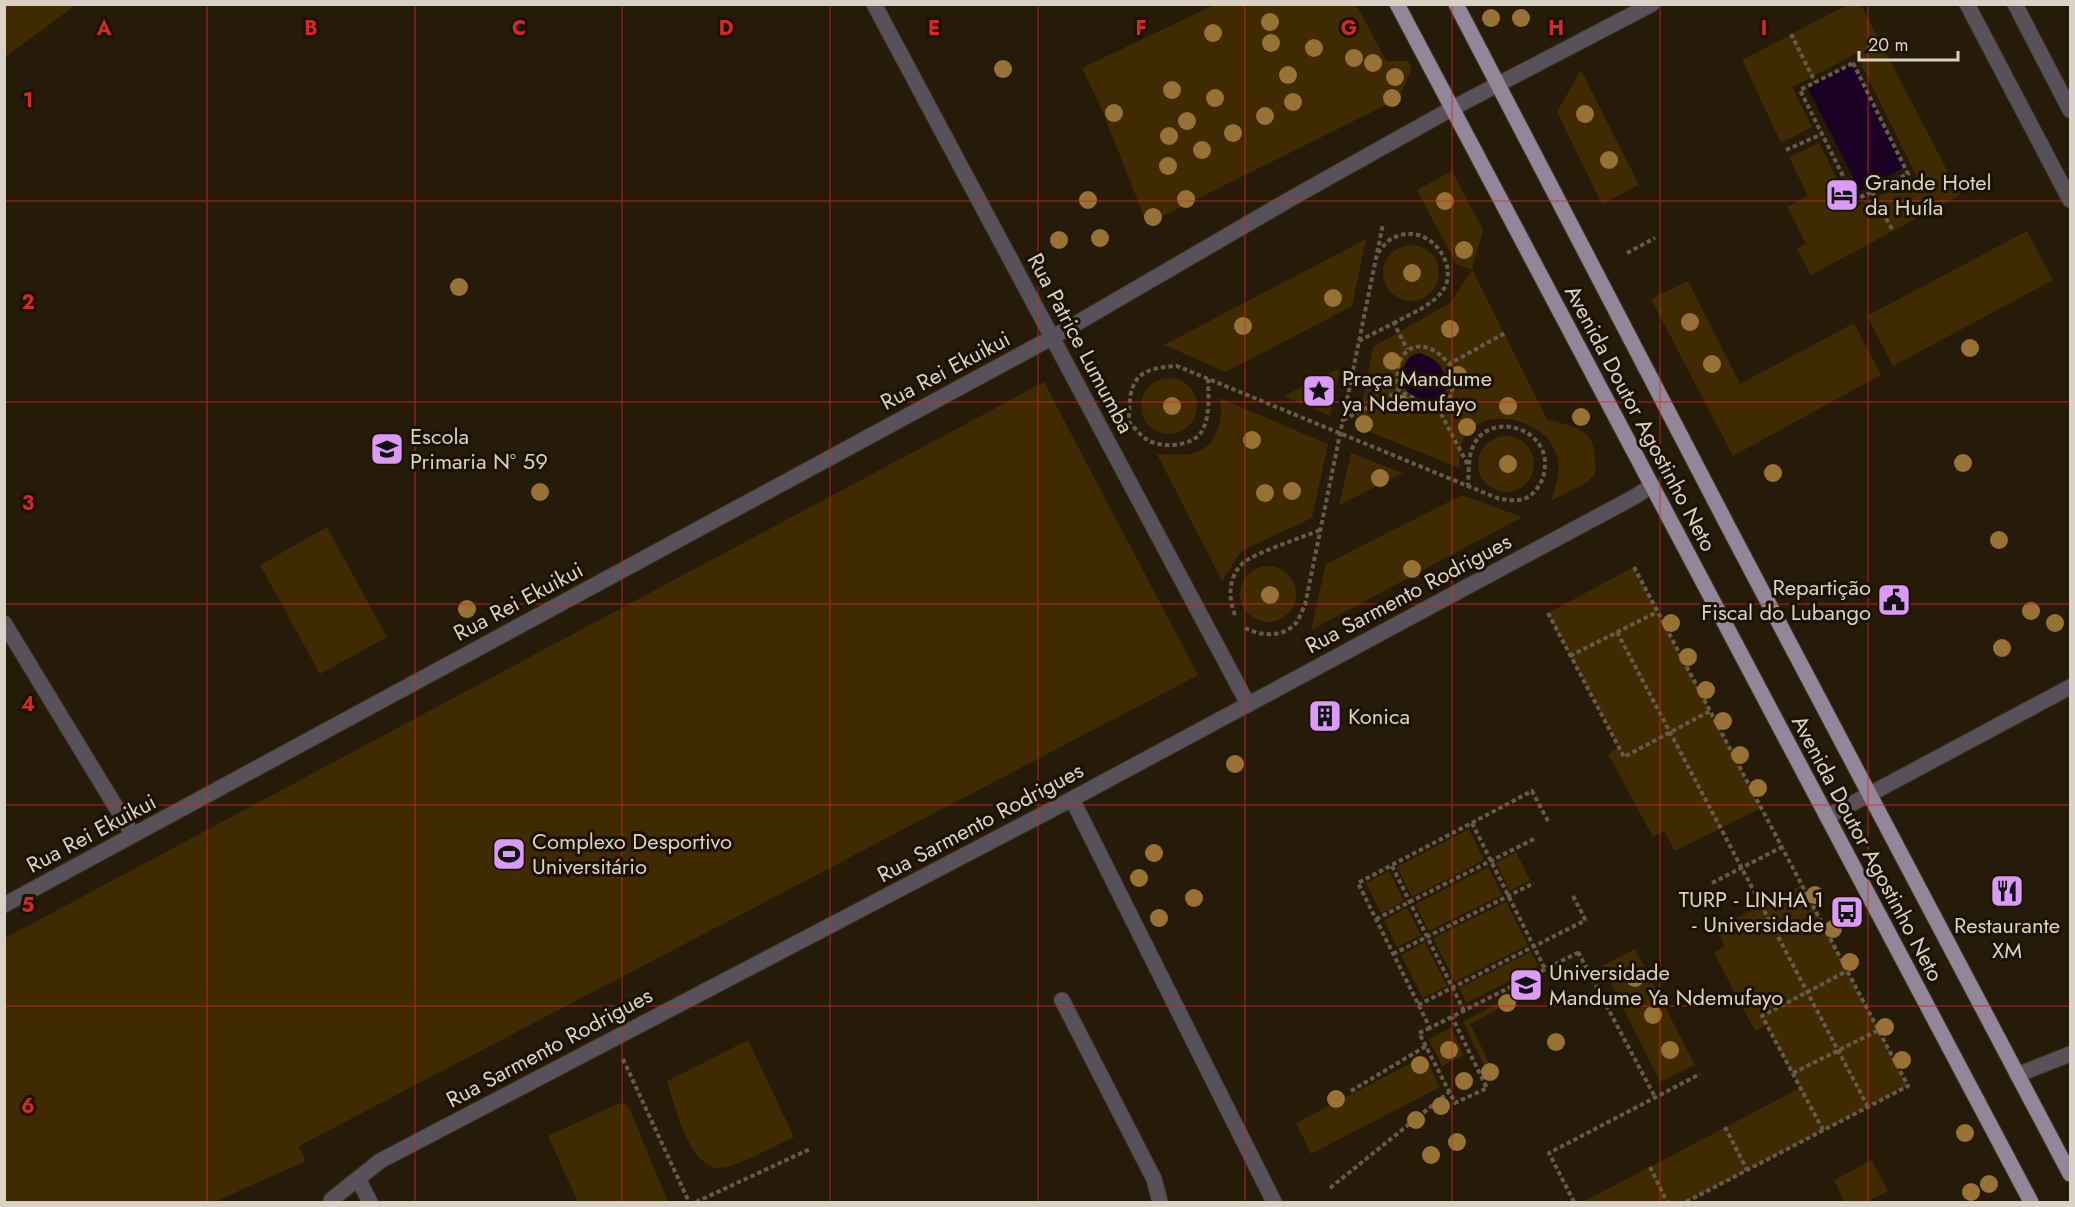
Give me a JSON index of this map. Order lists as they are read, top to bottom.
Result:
{
  "streets": {
    "main road": ["Avenida Doutor Agostinho Neto"],
    "street": ["Rua Patrice Lumumba", "Rua Rei Ekuikui", "Rua Sarmento Rodrigues"]
  },
  "crossings": [
    ["Rua Patrice Lumumba", "Rua Rei Ekuikui"],
    ["Rua Patrice Lumumba", "Rua Sarmento Rodrigues"],
    ["Rua Rei Ekuikui", "Avenida Doutor Agostinho Neto"],
    ["Avenida Doutor Agostinho Neto", "Rua Sarmento Rodrigues"]
  ],
  "places": {
    "hotel": ["Grande Hotel da Huíla"],
    "place": ["Praça Mandume ya Ndemufayo"],
    "school or university": ["Escola Primaria Nº 59", "Universidade Mandume Ya Ndemufayo"],
    "public building": ["Repartição Fiscal do Lubango"],
    "building": ["Konica"],
    "sports": ["Complexo Desportivo Universitário"],
    "restaurant": ["Restaurante XM"],
    "bus stop": ["TURP - LINHA 1 - Universidade"]
  },
  "scale_bar": "20 m",
  "grid": {
    "columns": [
      "A",
      "B",
      "C",
      "D",
      "E",
      "F",
      "G",
      "H",
      "I"
    ],
    "rows": [
      "1",
      "2",
      "3",
      "4",
      "5",
      "6"
    ]
  }
}
